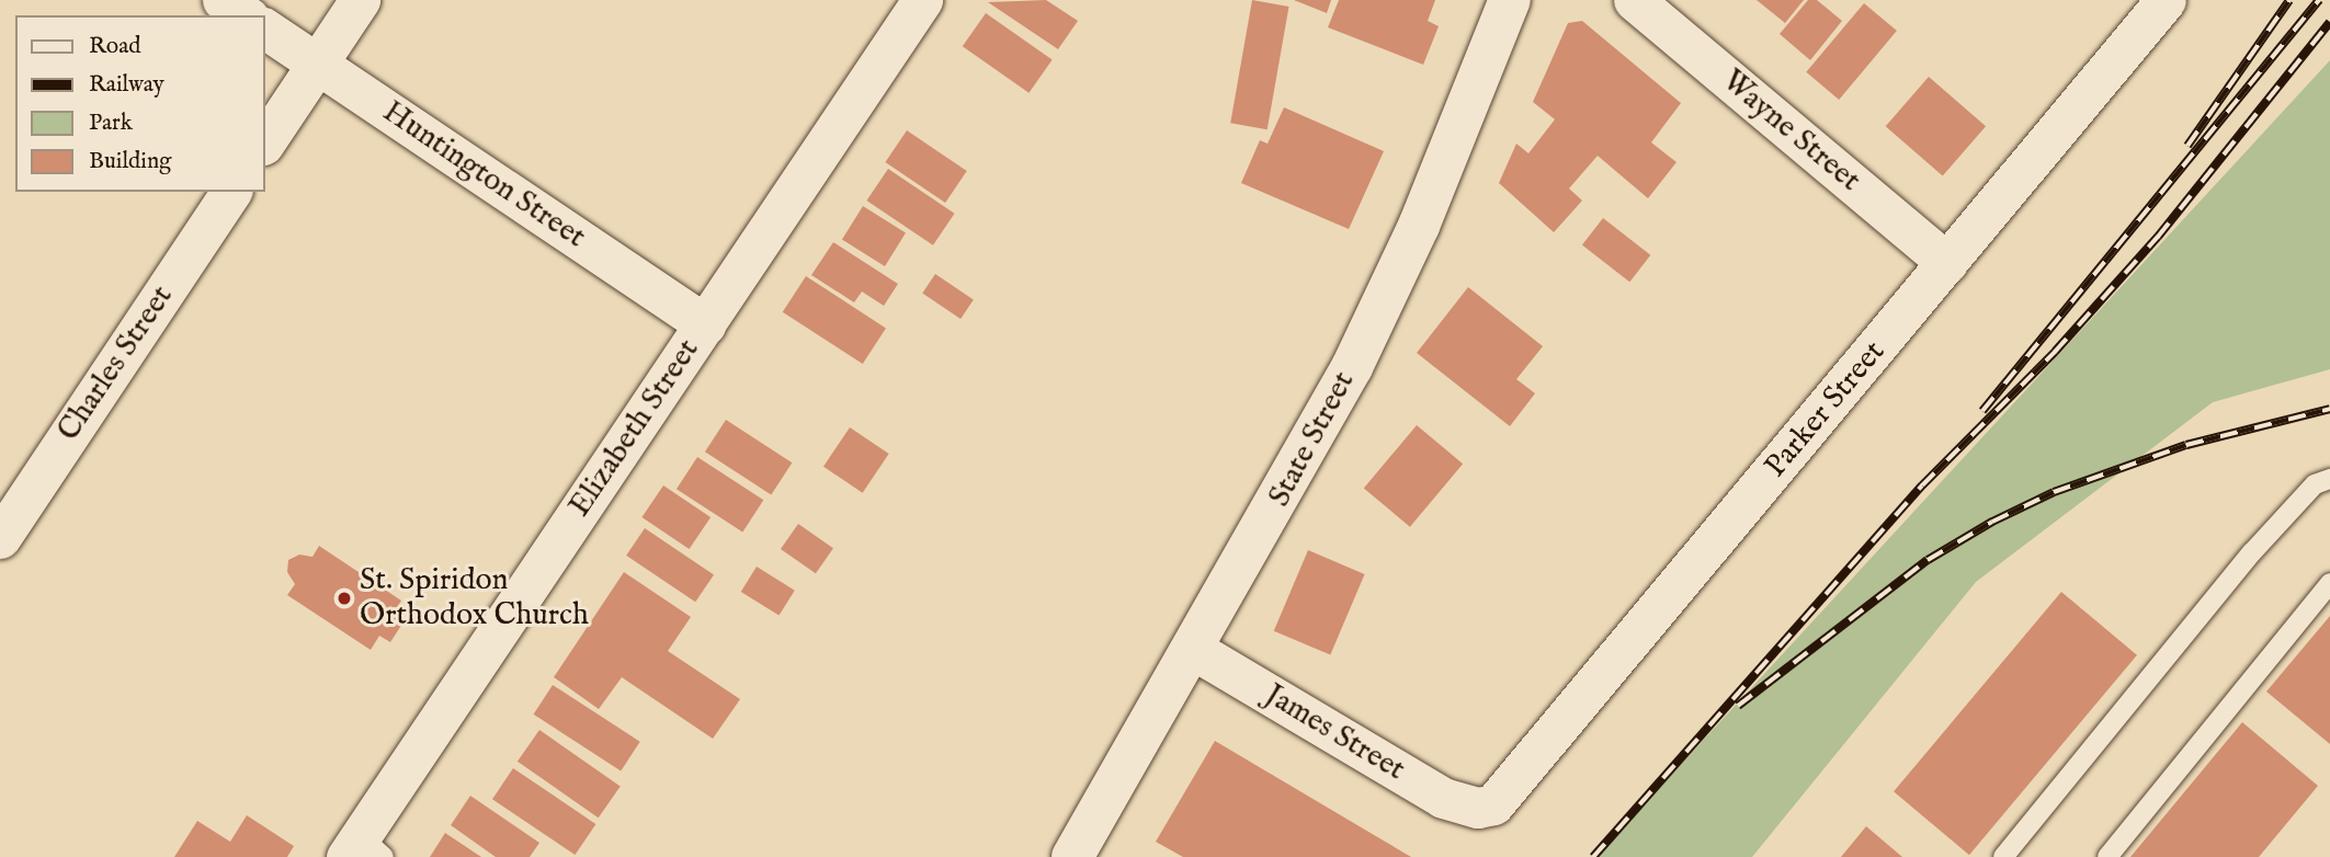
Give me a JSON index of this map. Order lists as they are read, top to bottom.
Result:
{
  "streets": {
    "street": [
      "Wayne Street",
      "Huntington Street",
      "Charles Street",
      "Parker Street",
      "Elizabeth Street",
      "State Street",
      "James Street"
    ]
  },
  "crossings": [
    ["Wayne Street", "Parker Street"],
    ["Huntington Street", "Elizabeth Street"],
    ["Parker Street", "James Street"],
    ["State Street", "James Street"]
  ],
  "places": ["St. Spiridon Orthodox Church"],
  "legend": [
    "Road",
    "Railway",
    "Park",
    "Building"
  ]
}
